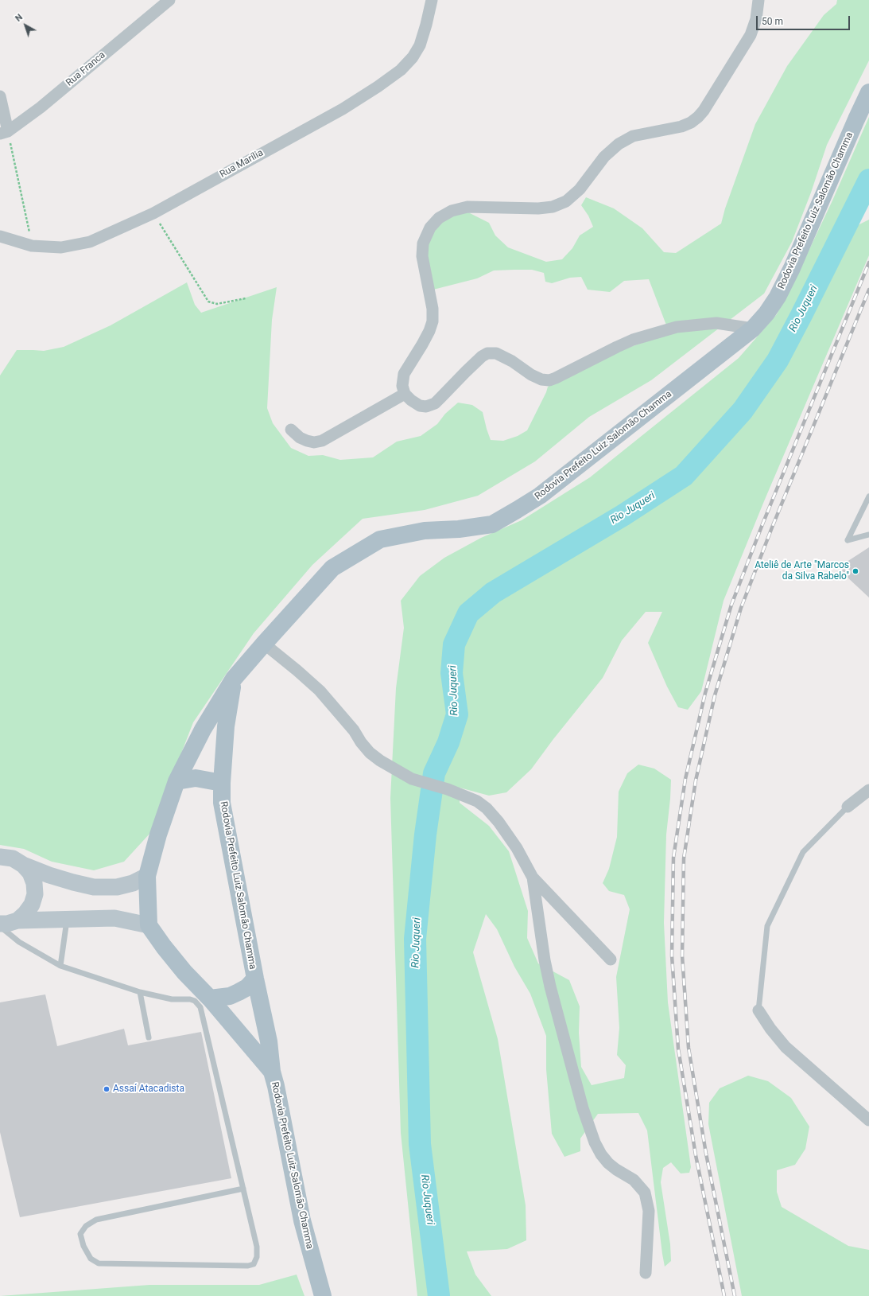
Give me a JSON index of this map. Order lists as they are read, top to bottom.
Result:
{
  "streets": {
    "main road": ["Rodovia Prefeito Luiz Salomão Chamma"],
    "street": ["Rua Franca", "Rua Marília"]
  },
  "water": ["Rio Juqueri"],
  "places": ["Ateliê de Arte \"Marcos da Silva Rabelo\"", "Assaí Atacadista"],
  "scale_bar": "50 m",
  "north": "top left"
}
